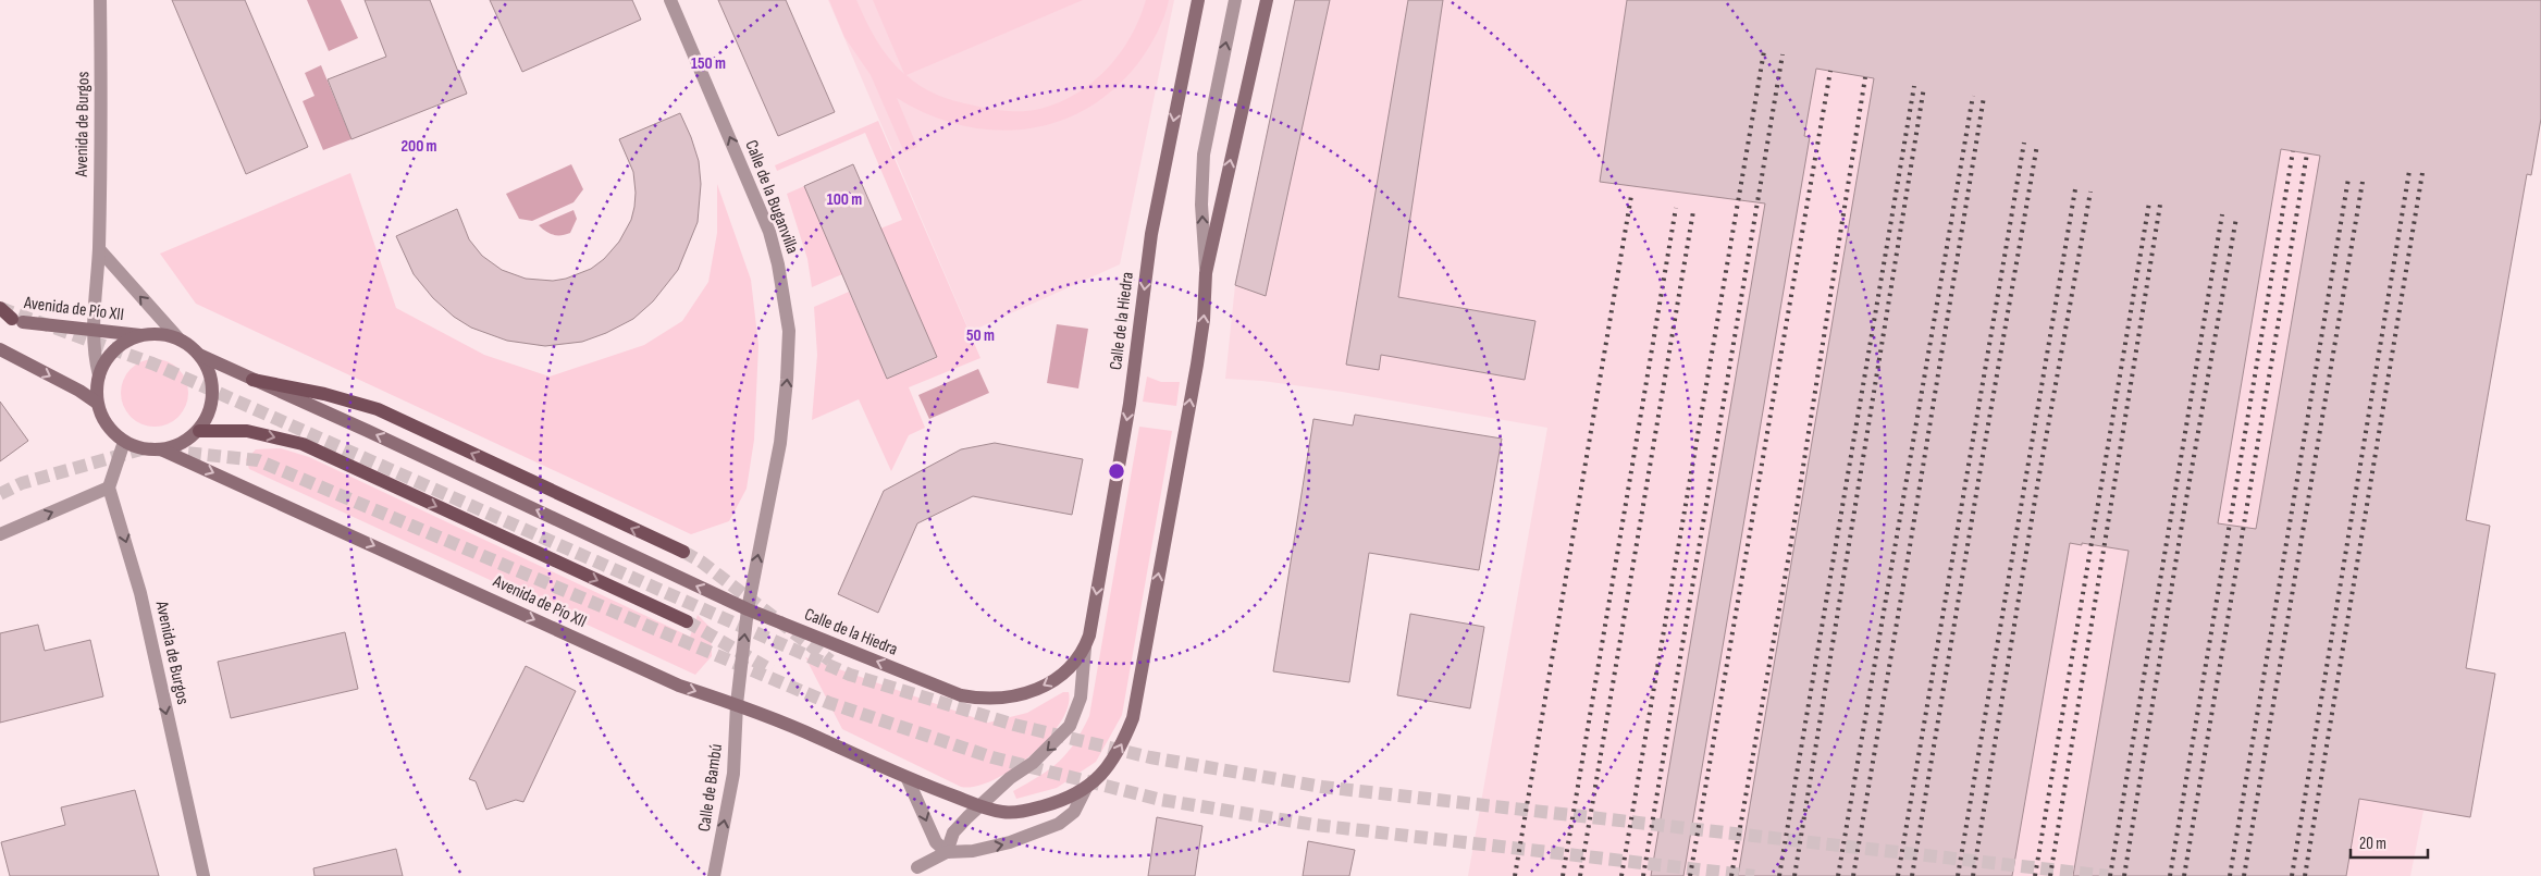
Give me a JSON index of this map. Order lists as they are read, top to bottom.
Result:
{
  "streets": {
    "main road": ["Avenida de Burgos", "Avenida de Pío XII", "Calle de la Hiedra"],
    "street": ["Calle de la Buganvilla", "Calle de Bambú"]
  },
  "crossings": [
    ["Avenida de Burgos", "Avenida de Pío XII"],
    ["Calle de la Buganvilla", "Avenida de Pío XII"],
    ["Calle de la Buganvilla", "Calle de la Hiedra"],
    ["Calle de la Buganvilla", "Calle de Bambú"],
    ["Avenida de Pío XII", "Calle de Bambú"]
  ],
  "one_way": ["Calle de la Buganvilla", "Calle de Bambú"],
  "scale_bar": "20 m",
  "rings": [
    "150 m",
    "200 m",
    "100 m",
    "50 m"
  ]
}
